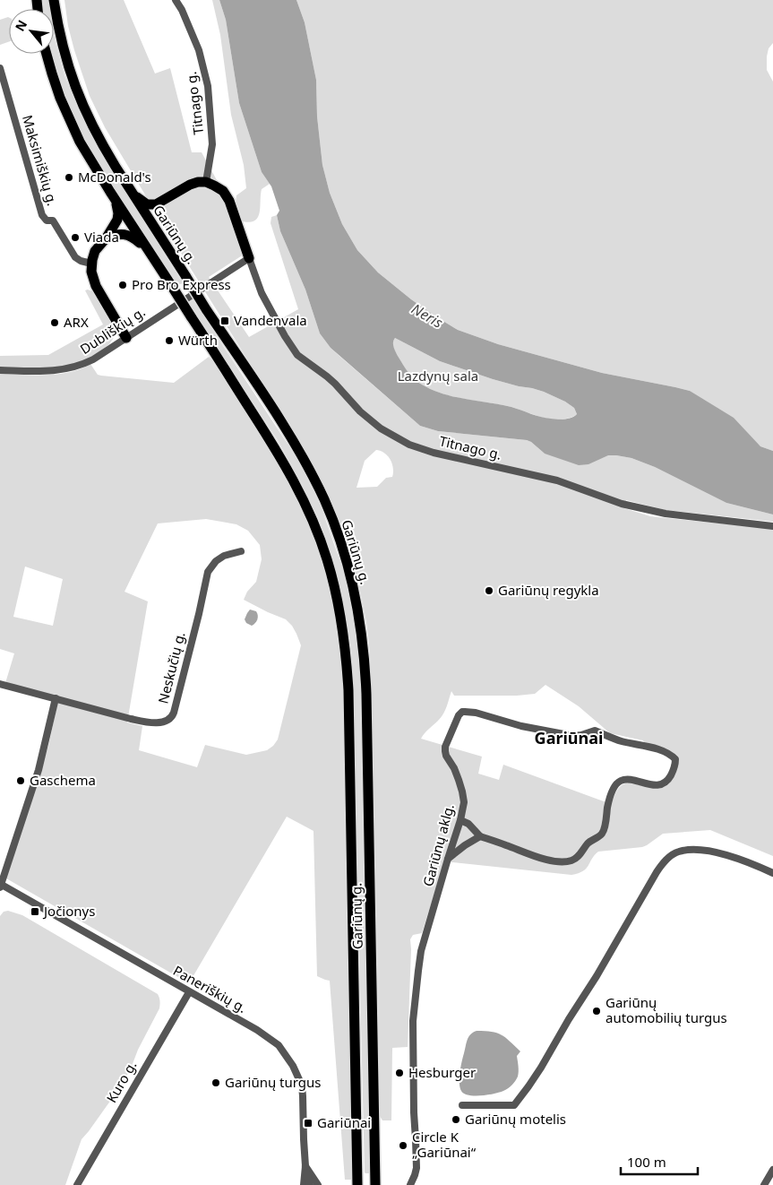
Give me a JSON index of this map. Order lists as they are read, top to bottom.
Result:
{
  "streets": {
    "highway": ["Gariūnų g."],
    "street": [
      "Titnago g.",
      "Maksimiškių g.",
      "Dubliškių g.",
      "Neskučių g.",
      "Gariūnų aklg.",
      "Paneriškių g.",
      "Kuro g."
    ]
  },
  "crossings": [
    ["Titnago g.", "Dubliškių g."],
    ["Paneriškių g.", "Kuro g."]
  ],
  "districts": ["Gariūnai"],
  "water": ["Neris"],
  "parks": ["Lazdynų sala"],
  "places": {
    "other": [
      "McDonald's",
      "Viada",
      "Pro Bro Express",
      "ARX",
      "Würth",
      "Gariūnų regykla",
      "Gaschema",
      "Gariūnų automobilių turgus",
      "Hesburger",
      "Gariūnų turgus",
      "Gariūnų motelis",
      "Circle K „Gariūnai“"
    ],
    "transit": ["Vandenvala", "Jočionys", "Gariūnai"]
  },
  "scale_bar": "100 m",
  "north": "top left"
}
